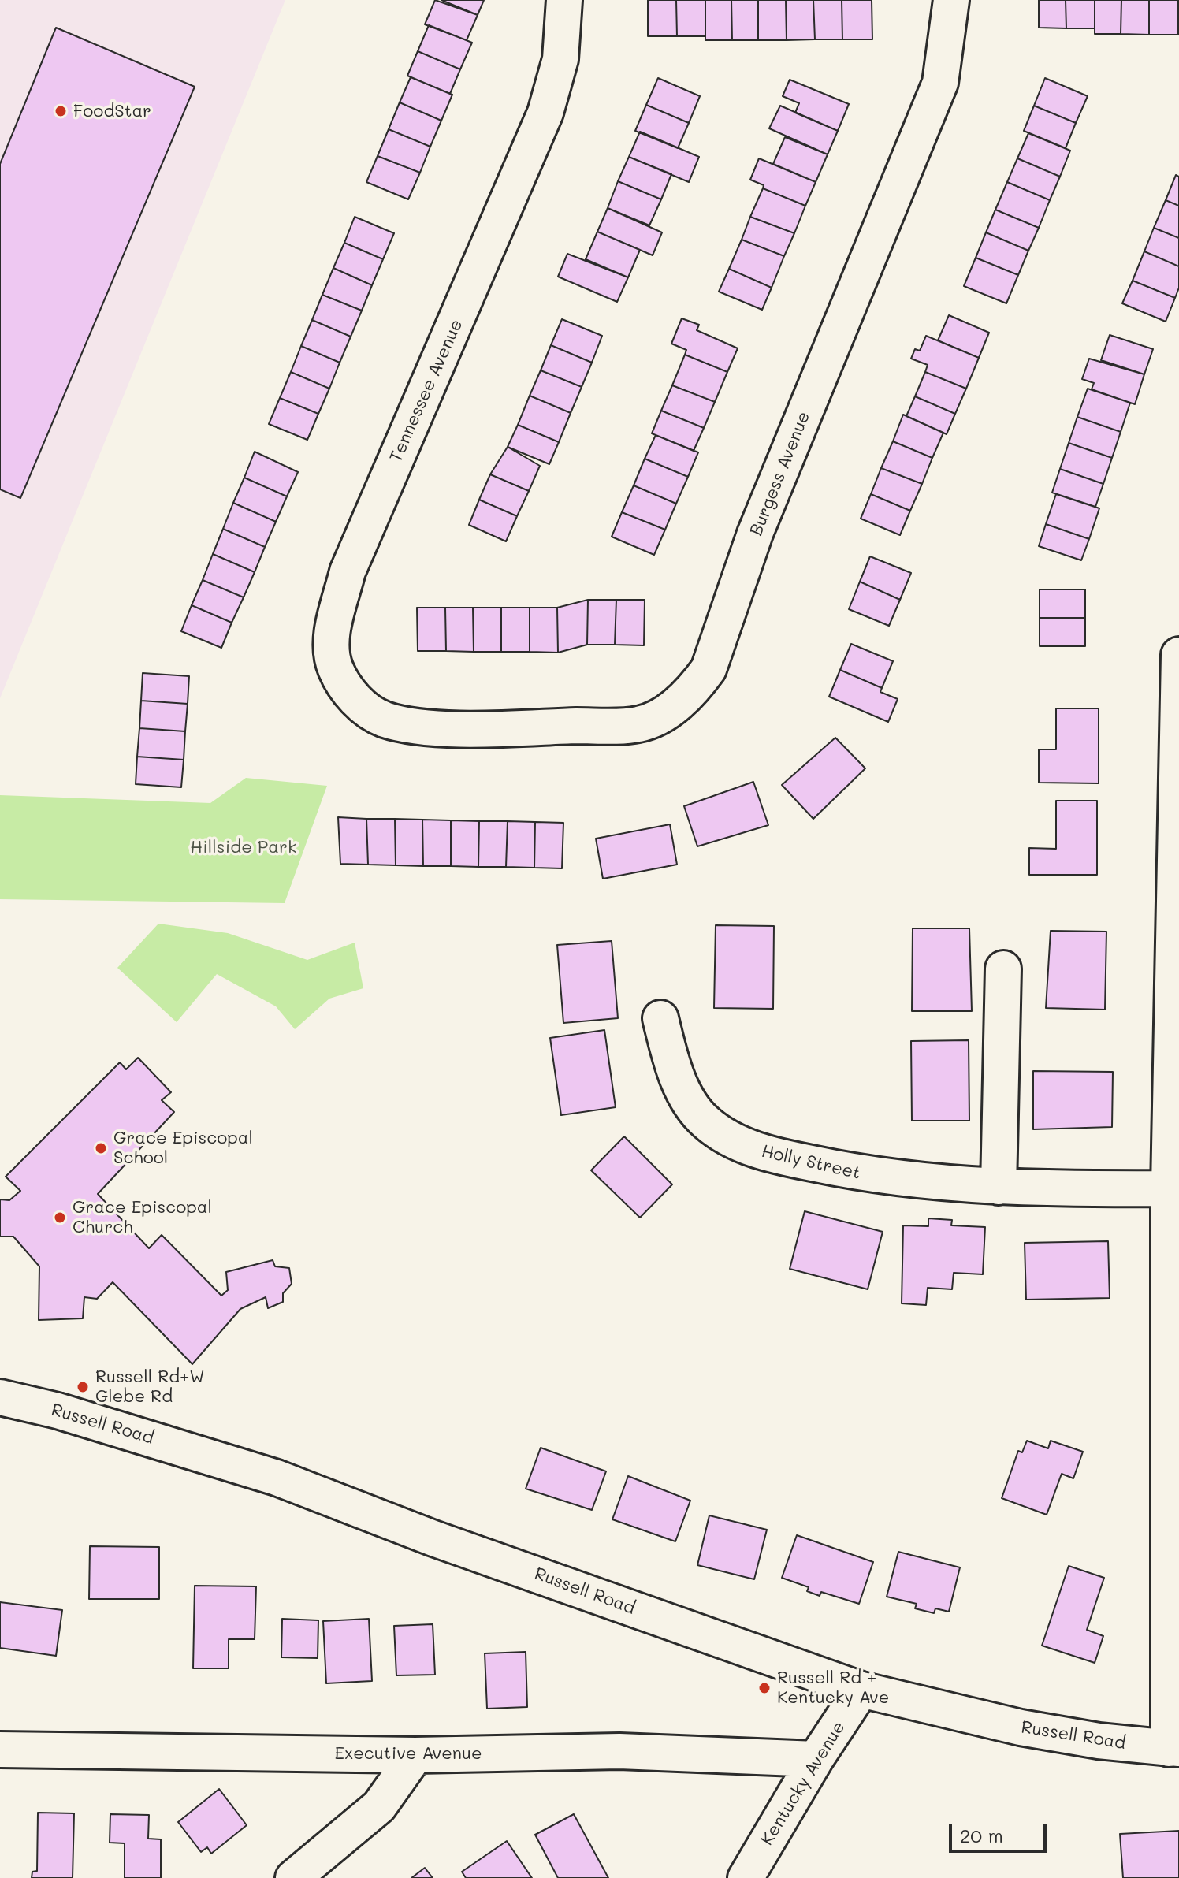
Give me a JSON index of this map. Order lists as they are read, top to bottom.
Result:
{
  "streets": {
    "street": [
      "Tennessee Avenue",
      "Burgess Avenue",
      "Holly Street",
      "Russell Road",
      "Executive Avenue",
      "Kentucky Avenue"
    ]
  },
  "crossings": [
    ["Tennessee Avenue", "Burgess Avenue"],
    ["Russell Road", "Kentucky Avenue"],
    ["Executive Avenue", "Kentucky Avenue"]
  ],
  "parks": ["Hillside Park"],
  "places": [
    "FoodStar",
    "Grace Episcopal School",
    "Grace Episcopal Church",
    "Russell Rd+W Glebe Rd",
    "Russell Rd + Kentucky Ave"
  ],
  "scale_bar": "20 m"
}
